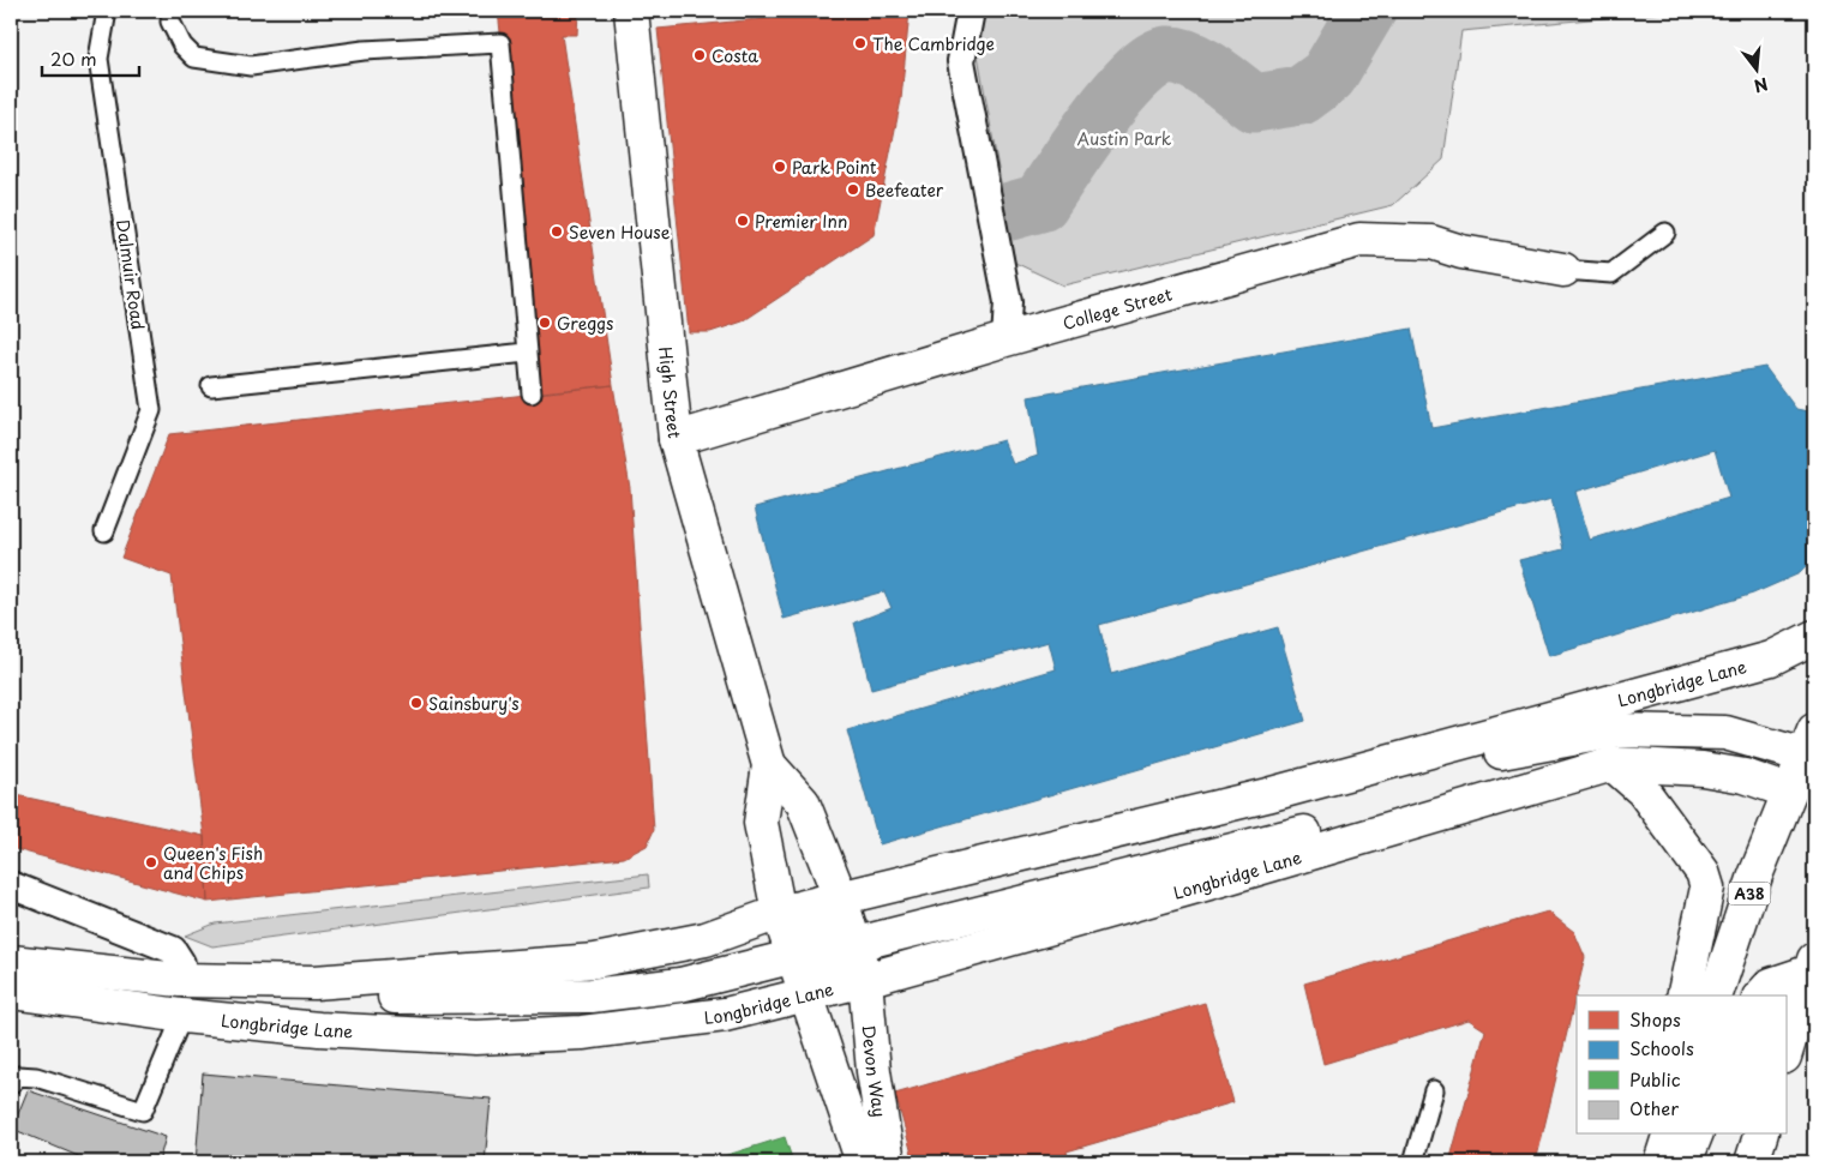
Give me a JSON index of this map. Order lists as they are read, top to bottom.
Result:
{
  "streets": {
    "main road": [
      "College Street",
      "High Street",
      "Longbridge Lane",
      "A38",
      "Devon Way"
    ],
    "lane": ["Dalmuir Road"]
  },
  "crossings": [
    ["College Street", "High Street"],
    ["High Street", "Longbridge Lane"],
    ["High Street", "Devon Way"],
    ["Longbridge Lane", "A38"],
    ["Longbridge Lane", "Devon Way"]
  ],
  "parks": ["Austin Park"],
  "places": [
    "The Cambridge",
    "Costa",
    "Park Point",
    "Beefeater",
    "Premier Inn",
    "Seven House",
    "Greggs",
    "Sainsbury's",
    "Queen's Fish and Chips"
  ],
  "legend": [
    "Shops",
    "Schools",
    "Public",
    "Other"
  ],
  "scale_bar": "20 m",
  "north": "bottom"
}
